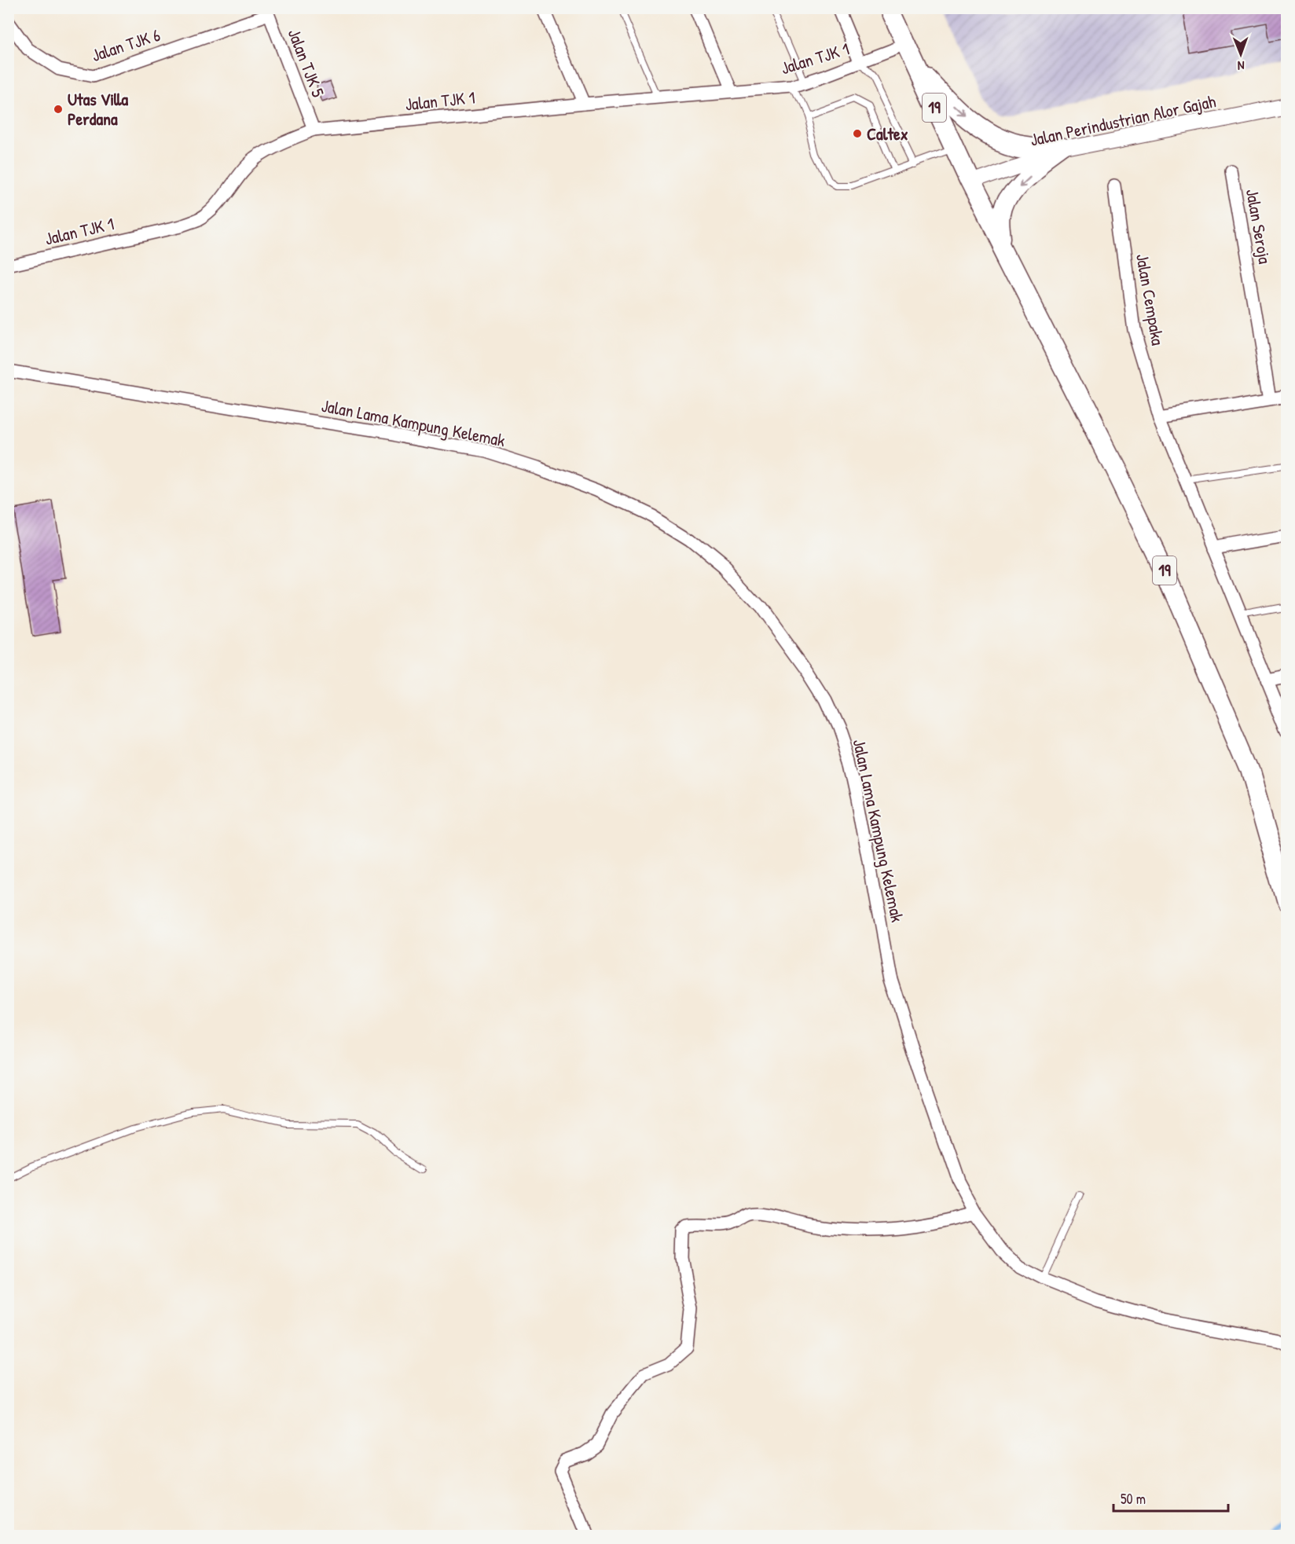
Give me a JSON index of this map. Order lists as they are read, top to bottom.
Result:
{
  "streets": {
    "main road": ["19"],
    "street": [
      "Jalan TJK 6",
      "Jalan TJK 1",
      "Jalan TJK 5",
      "Jalan Perindustrian Alor Gajah",
      "Jalan Seroja",
      "Jalan Cempaka",
      "Jalan Lama Kampung Kelemak"
    ]
  },
  "crossings": [
    ["Jalan TJK 6", "Jalan TJK 5"],
    ["Jalan TJK 1", "Jalan TJK 5"],
    ["Jalan TJK 1", "19"],
    ["19", "Jalan Perindustrian Alor Gajah"]
  ],
  "places": ["Utas Villa Perdana", "Caltex"],
  "scale_bar": "50 m",
  "north": "bottom"
}
